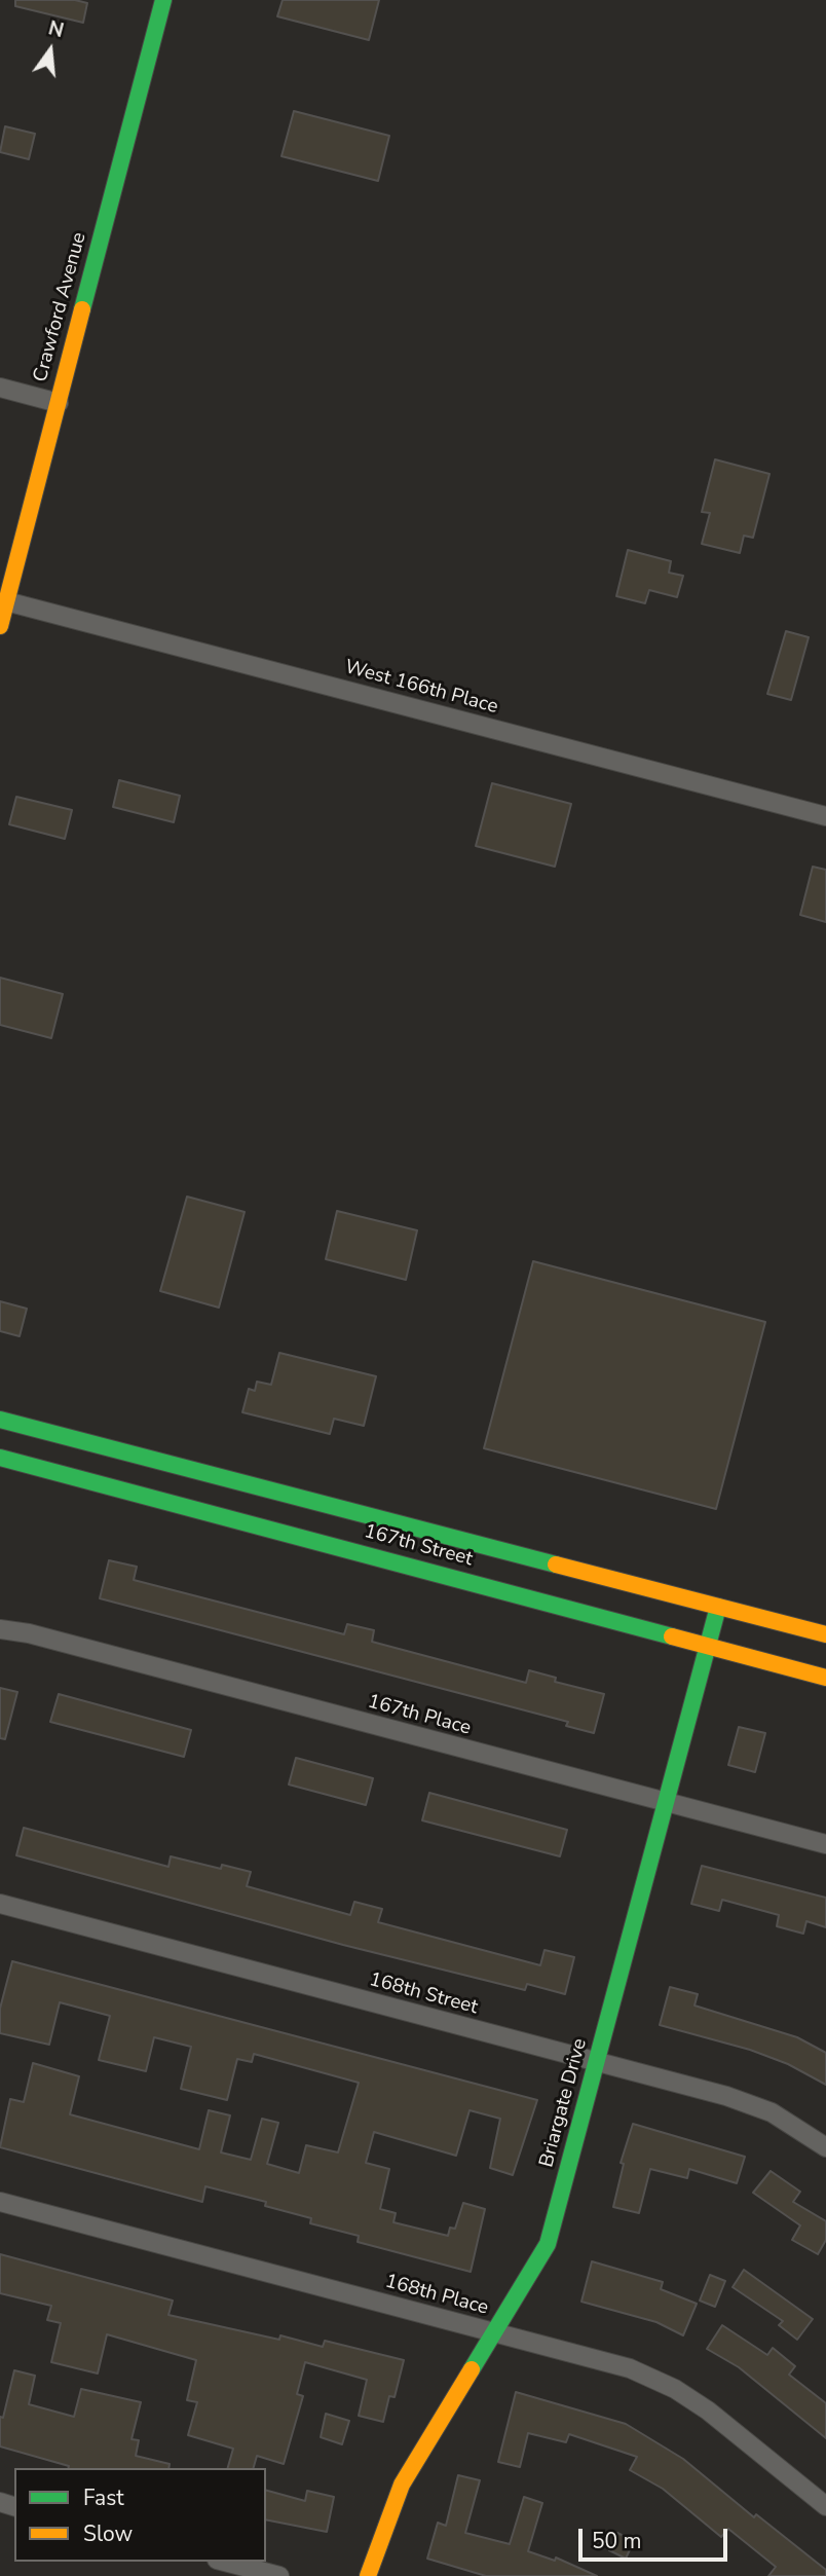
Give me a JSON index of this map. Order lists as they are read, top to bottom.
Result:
{
  "streets": {
    "main road": ["Crawford Avenue", "167th Street", "Briargate Drive"],
    "street": [
      "West 166th Place",
      "167th Place",
      "168th Street",
      "168th Place"
    ]
  },
  "crossings": [
    ["Crawford Avenue", "West 166th Place"],
    ["167th Street", "Briargate Drive"],
    ["167th Place", "Briargate Drive"],
    ["168th Street", "Briargate Drive"],
    ["Briargate Drive", "168th Place"]
  ],
  "legend": ["Fast", "Slow"],
  "scale_bar": "50 m",
  "north": "top"
}
